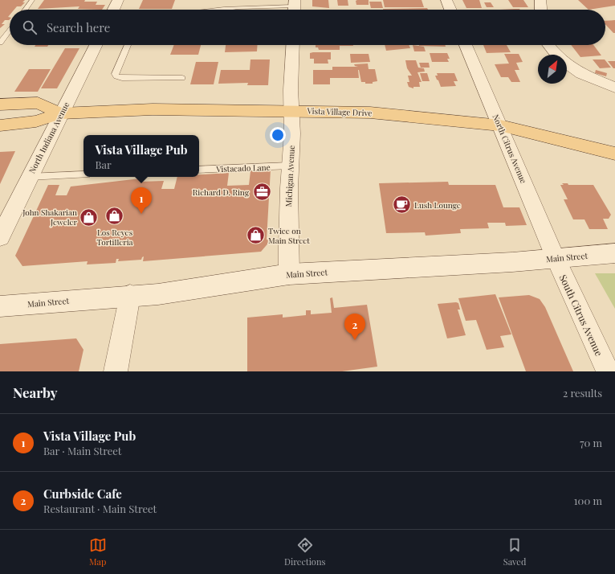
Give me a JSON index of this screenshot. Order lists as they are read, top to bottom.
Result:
{
  "streets": {
    "main road": ["Vista Village Drive"],
    "street": [
      "North Indiana Avenue",
      "North Citrus Avenue",
      "Michigan Avenue",
      "Main Street",
      "South Citrus Avenue"
    ],
    "lane": ["Vistacado Lane"]
  },
  "crossings": [
    ["Vista Village Drive", "North Indiana Avenue"],
    ["Vista Village Drive", "North Citrus Avenue"],
    ["Vista Village Drive", "Michigan Avenue"],
    ["North Citrus Avenue", "Main Street"],
    ["North Citrus Avenue", "South Citrus Avenue"],
    ["Vistacado Lane", "Michigan Avenue"],
    ["Michigan Avenue", "Main Street"],
    ["Main Street", "South Citrus Avenue"]
  ],
  "places": {
    "office": ["Richard D. Ring"],
    "cafe": ["Lush Lounge"],
    "shop": ["Los Reyes Tortilleria", "John Shakarian Jeweler", "Twice on Main Street"]
  },
  "north": "top right",
  "page": {
    "search": "Search here",
    "popup": ["Vista Village Pub", "Bar"],
    "pins": ["1", "2"],
    "heading": ["Nearby", "2 results"],
    "list": [
      {
        "mark": "1",
        "name": "Vista Village Pub",
        "note": "Bar · Main Street",
        "value": "70 m"
      },
      {
        "mark": "2",
        "name": "Curbside Cafe",
        "note": "Restaurant · Main Street",
        "value": "100 m"
      }
    ],
    "nav": ["Map", "Directions", "Saved"]
  }
}
